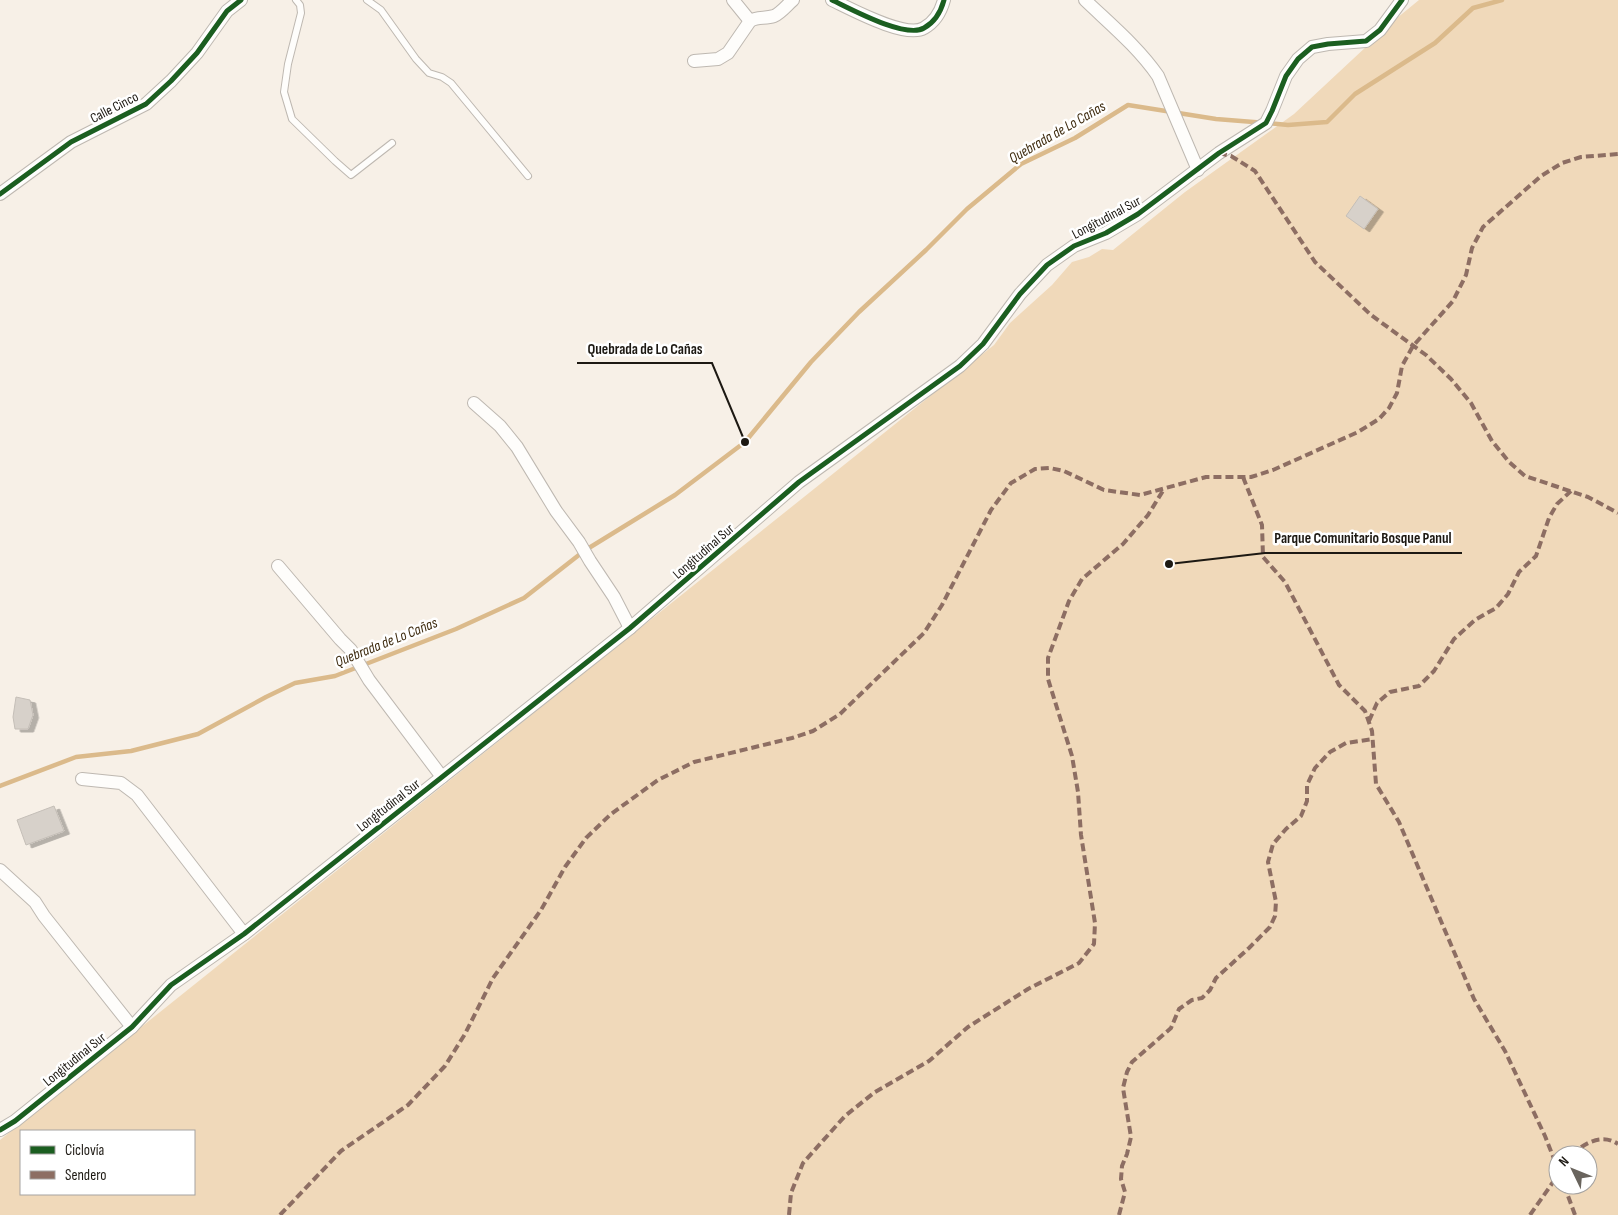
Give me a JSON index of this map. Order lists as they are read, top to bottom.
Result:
{
  "streets": {
    "street": ["Calle Cinco", "Longitudinal Sur"]
  },
  "water": ["Quebrada de Lo Cañas"],
  "places": ["Quebrada de Lo Cañas", "Parque Comunitario Bosque Panul"],
  "legend": ["Ciclovía", "Sendero"],
  "north": "top left"
}
